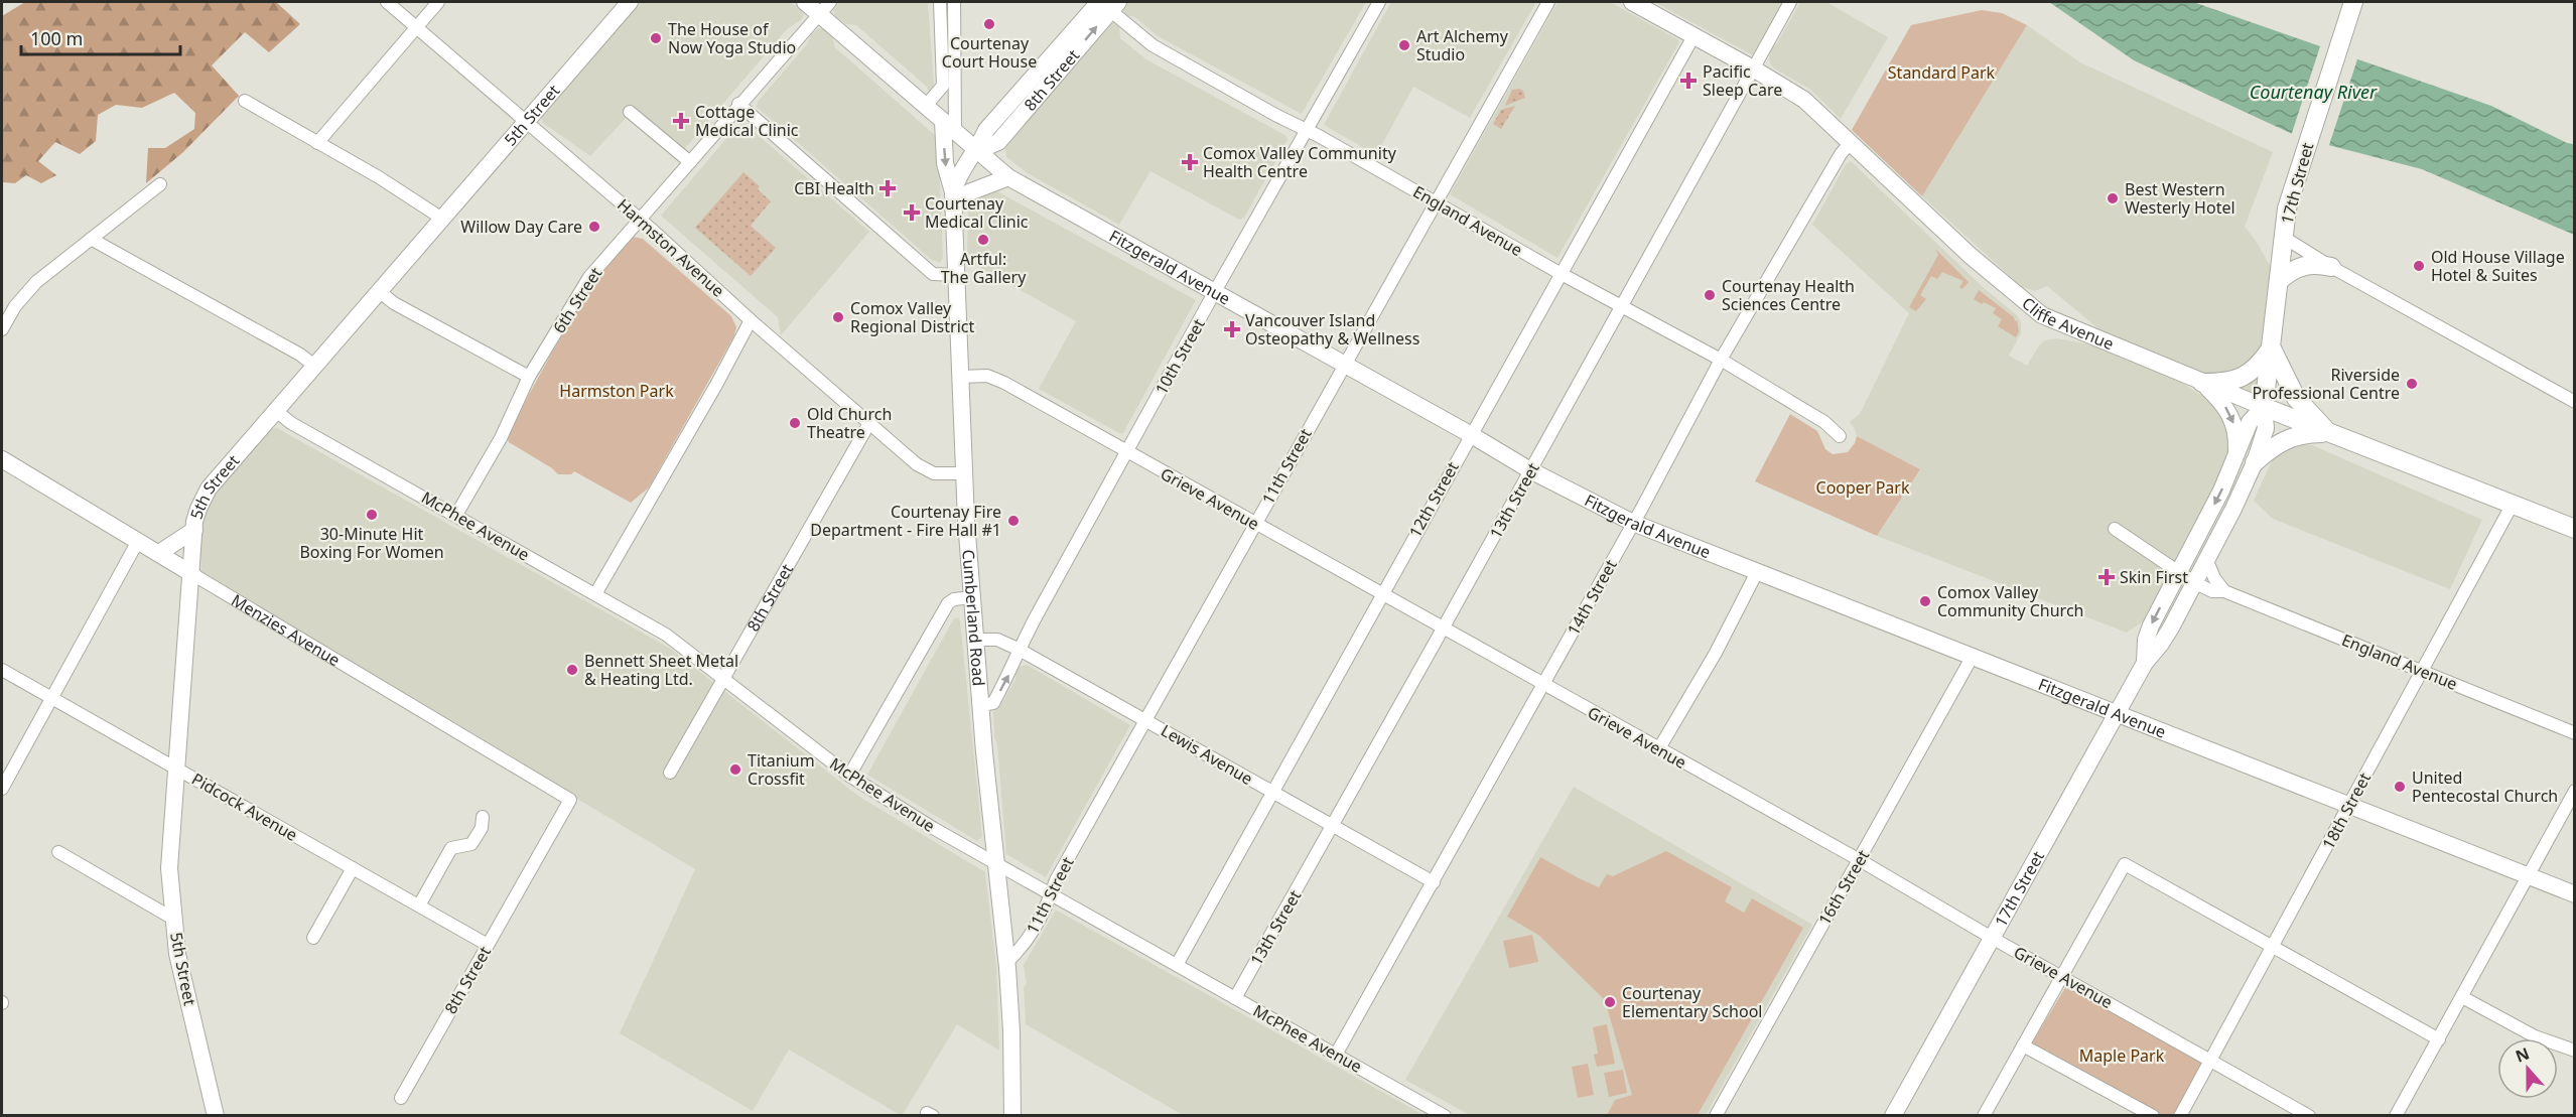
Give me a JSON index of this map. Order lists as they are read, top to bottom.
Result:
{
  "streets": {
    "main road": ["17th Street", "Cliffe Avenue"],
    "street": [
      "8th Street",
      "5th Street",
      "England Avenue",
      "Harmston Avenue",
      "Fitzgerald Avenue",
      "6th Street",
      "10th Street",
      "11th Street",
      "Grieve Avenue",
      "12th Street",
      "13th Street",
      "McPhee Avenue",
      "14th Street",
      "Cumberland Road",
      "Menzies Avenue",
      "Lewis Avenue",
      "Pidcock Avenue",
      "18th Street",
      "16th Street"
    ]
  },
  "crossings": [
    ["8th Street", "England Avenue"],
    ["8th Street", "Harmston Avenue"],
    ["8th Street", "Fitzgerald Avenue"],
    ["8th Street", "McPhee Avenue"],
    ["8th Street", "Cumberland Road"],
    ["8th Street", "Menzies Avenue"],
    ["8th Street", "Pidcock Avenue"],
    ["5th Street", "Harmston Avenue"],
    ["5th Street", "McPhee Avenue"],
    ["5th Street", "Menzies Avenue"],
    ["5th Street", "Pidcock Avenue"],
    ["17th Street", "England Avenue"],
    ["17th Street", "Fitzgerald Avenue"],
    ["17th Street", "Cliffe Avenue"],
    ["17th Street", "Grieve Avenue"],
    ["England Avenue", "10th Street"],
    ["England Avenue", "11th Street"],
    ["England Avenue", "12th Street"],
    ["England Avenue", "13th Street"],
    ["England Avenue", "14th Street"],
    ["England Avenue", "18th Street"],
    ["Harmston Avenue", "6th Street"],
    ["Harmston Avenue", "Cumberland Road"],
    ["Fitzgerald Avenue", "6th Street"],
    ["Fitzgerald Avenue", "10th Street"],
    ["Fitzgerald Avenue", "11th Street"],
    ["Fitzgerald Avenue", "12th Street"],
    ["Fitzgerald Avenue", "13th Street"],
    ["Fitzgerald Avenue", "14th Street"],
    ["Fitzgerald Avenue", "Cumberland Road"],
    ["Fitzgerald Avenue", "18th Street"],
    ["Fitzgerald Avenue", "16th Street"],
    ["6th Street", "McPhee Avenue"],
    ["Cliffe Avenue", "12th Street"],
    ["Cliffe Avenue", "13th Street"],
    ["Cliffe Avenue", "14th Street"],
    ["Cliffe Avenue", "18th Street"],
    ["10th Street", "Grieve Avenue"],
    ["10th Street", "Cumberland Road"],
    ["10th Street", "Lewis Avenue"],
    ["11th Street", "Grieve Avenue"],
    ["11th Street", "McPhee Avenue"],
    ["11th Street", "Cumberland Road"],
    ["11th Street", "Lewis Avenue"],
    ["Grieve Avenue", "12th Street"],
    ["Grieve Avenue", "13th Street"],
    ["Grieve Avenue", "14th Street"],
    ["Grieve Avenue", "Cumberland Road"],
    ["Grieve Avenue", "18th Street"],
    ["Grieve Avenue", "16th Street"],
    ["12th Street", "McPhee Avenue"],
    ["12th Street", "Lewis Avenue"],
    ["13th Street", "McPhee Avenue"],
    ["13th Street", "Lewis Avenue"],
    ["McPhee Avenue", "14th Street"],
    ["McPhee Avenue", "Cumberland Road"],
    ["14th Street", "Lewis Avenue"],
    ["Cumberland Road", "Lewis Avenue"]
  ],
  "water": ["Courtenay River"],
  "parks": [
    "Standard Park",
    "Harmston Park",
    "Cooper Park",
    "Maple Park"
  ],
  "places": {
    "other": [
      "Courtenay Court House",
      "The House of Now Yoga Studio",
      "Art Alchemy Studio",
      "Best Western Westerly Hotel",
      "Willow Day Care",
      "Artful: The Gallery",
      "Old House Village Hotel & Suites",
      "Courtenay Health Sciences Centre",
      "Comox Valley Regional District",
      "Riverside Professional Centre",
      "Old Church Theatre",
      "30-Minute Hit Boxing For Women",
      "Courtenay Fire Department - Fire Hall #1",
      "Comox Valley Community Church",
      "Bennett Sheet Metal & Heating Ltd.",
      "Titanium Crossfit",
      "United Pentecostal Church",
      "Courtenay Elementary School"
    ],
    "health": [
      "Pacific Sleep Care",
      "Cottage Medical Clinic",
      "Comox Valley Community Health Centre",
      "CBI Health",
      "Courtenay Medical Clinic",
      "Vancouver Island Osteopathy & Wellness",
      "Skin First"
    ]
  },
  "scale_bar": "100 m",
  "north": "top"
}
